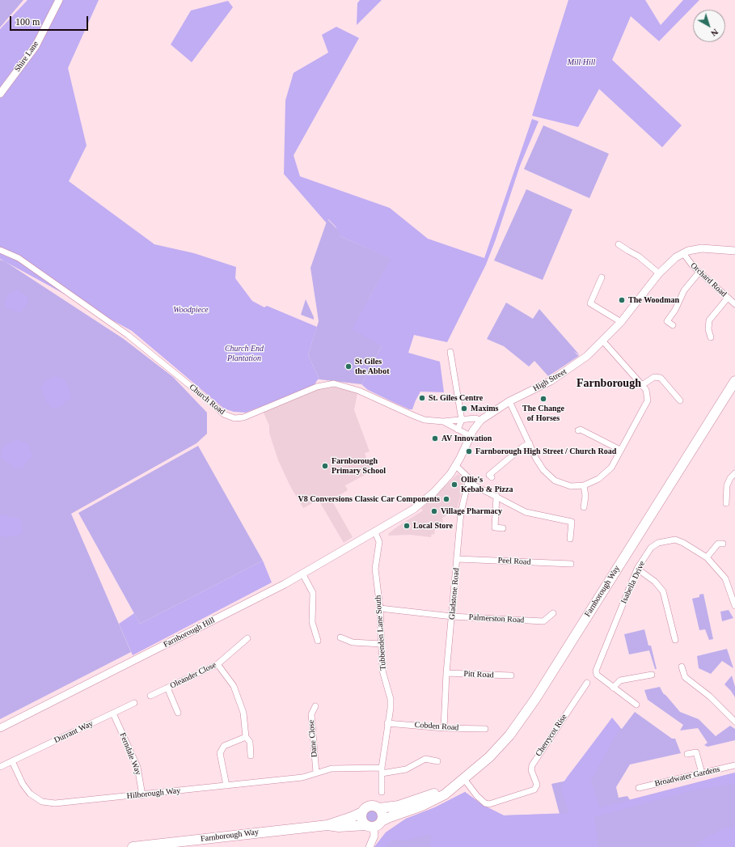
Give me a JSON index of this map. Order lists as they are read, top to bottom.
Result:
{
  "streets": {
    "highway": ["Farnborough Way"],
    "main road": ["Shire Lane", "High Street", "Farnborough Hill"],
    "street": [
      "Orchard Road",
      "Church Road",
      "Peel Road",
      "Isabella Drive",
      "Gladstone Road",
      "Palmerston Road",
      "Tubbenden Lane South",
      "Pitt Road",
      "Oleander Close",
      "Cobden Road",
      "Durrant Way",
      "Cherrycot Rise",
      "Dane Close",
      "Ferndale Way",
      "Broadwater Gardens",
      "Hilborough Way"
    ]
  },
  "crossings": [
    ["Orchard Road", "High Street"],
    ["High Street", "Church Road"],
    ["High Street", "Farnborough Hill"],
    ["High Street", "Tubbenden Lane South"],
    ["Peel Road", "Gladstone Road"],
    ["Farnborough Way", "Cherrycot Rise"],
    ["Gladstone Road", "Palmerston Road"],
    ["Gladstone Road", "Pitt Road"],
    ["Gladstone Road", "Cobden Road"],
    ["Palmerston Road", "Tubbenden Lane South"],
    ["Farnborough Hill", "Tubbenden Lane South"],
    ["Tubbenden Lane South", "Cobden Road"],
    ["Tubbenden Lane South", "Hilborough Way"],
    ["Durrant Way", "Ferndale Way"],
    ["Durrant Way", "Hilborough Way"],
    ["Dane Close", "Hilborough Way"],
    ["Ferndale Way", "Hilborough Way"]
  ],
  "districts": ["Farnborough"],
  "parks": ["Mill Hill", "Woodpiece", "Church End Plantation"],
  "places": [
    "The Woodman",
    "St Giles the Abbot",
    "St. Giles Centre",
    "The Change of Horses",
    "Maxims",
    "AV Innovation",
    "Farnborough High Street / Church Road",
    "Farnborough Primary School",
    "Ollie's Kebab & Pizza",
    "V8 Conversions Classic Car Components",
    "Village Pharmacy",
    "Local Store"
  ],
  "scale_bar": "100 m",
  "north": "bottom right"
}
